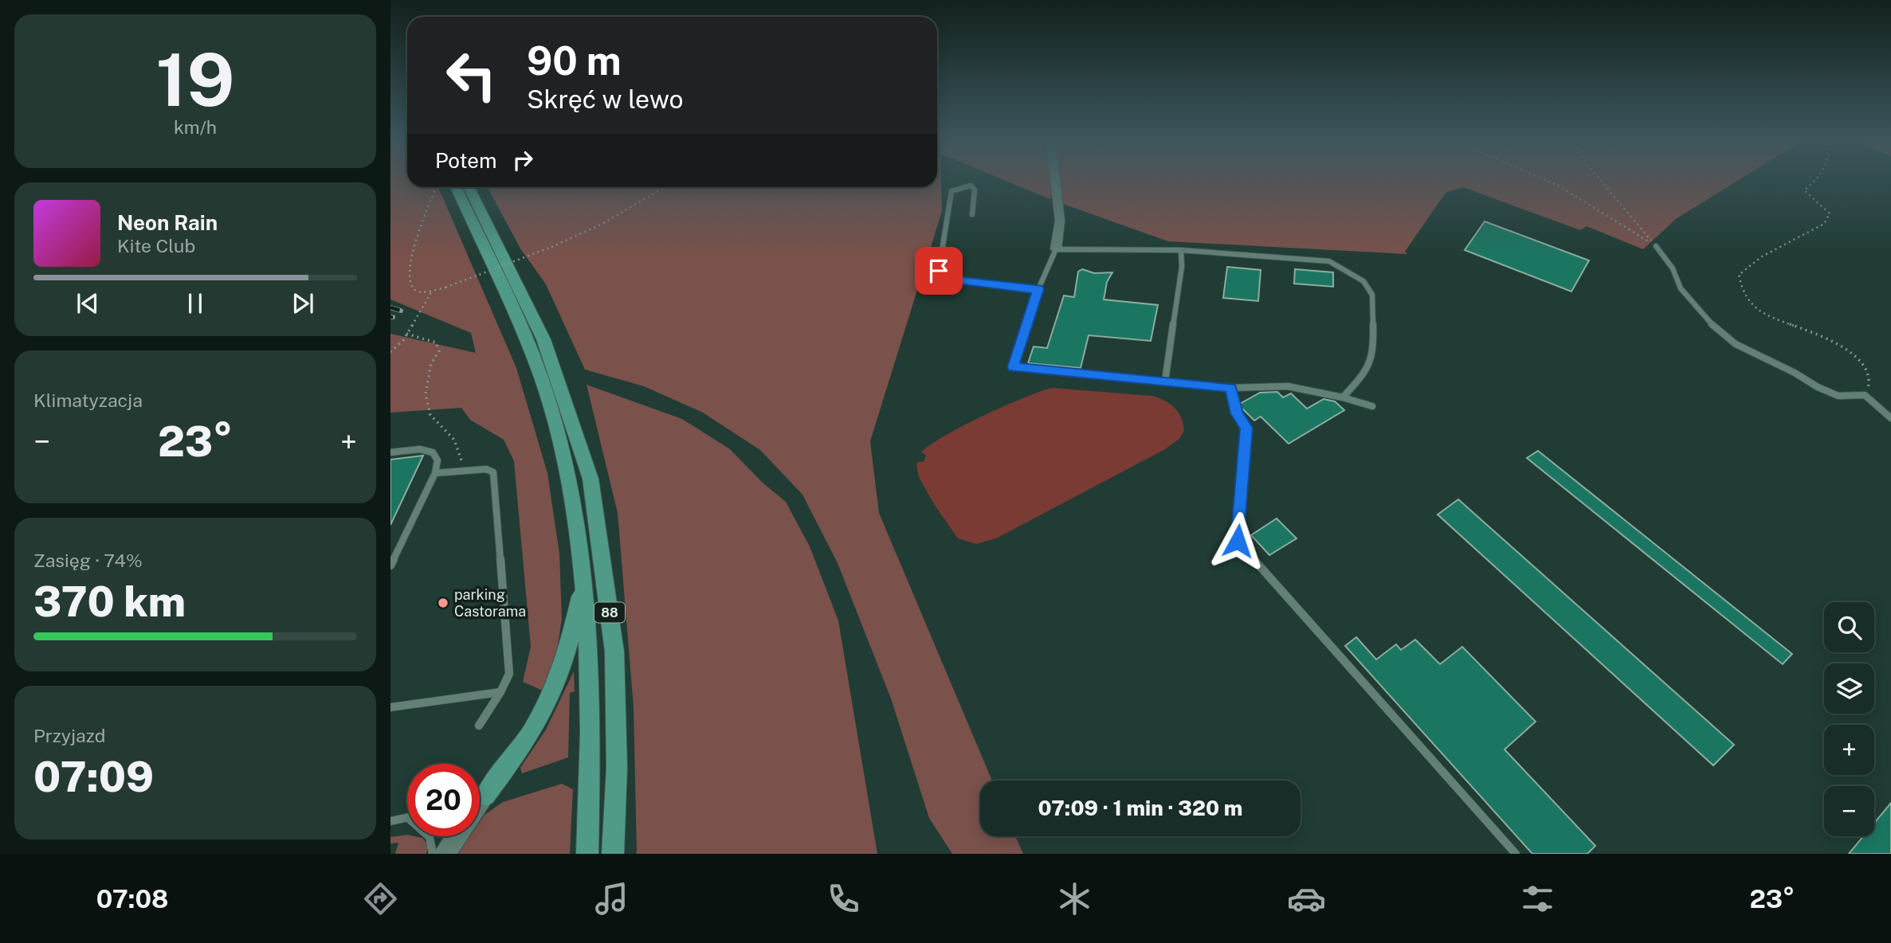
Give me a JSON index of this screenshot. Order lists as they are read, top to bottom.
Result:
{
  "streets": {
    "main road": ["88"]
  },
  "places": ["parking Castorama"],
  "page": {
    "tile": [
      ["19", "km/h"],
      "Klimatyzacja",
      ["Zasięg · 74%", "370 km"],
      ["Przyjazd", "07:09"]
    ],
    "turn": ["90 m", "Skręć w lewo"],
    "then": "Potem",
    "song": ["Neon Rain", "Kite Club"],
    "heat": ["−", "23°", "+"],
    "map_buttons": ["+", "−"],
    "limit": "20",
    "trip": "07:09 · 1 min · 320 m",
    "tabs": ["07:08", "23°"]
  }
}
